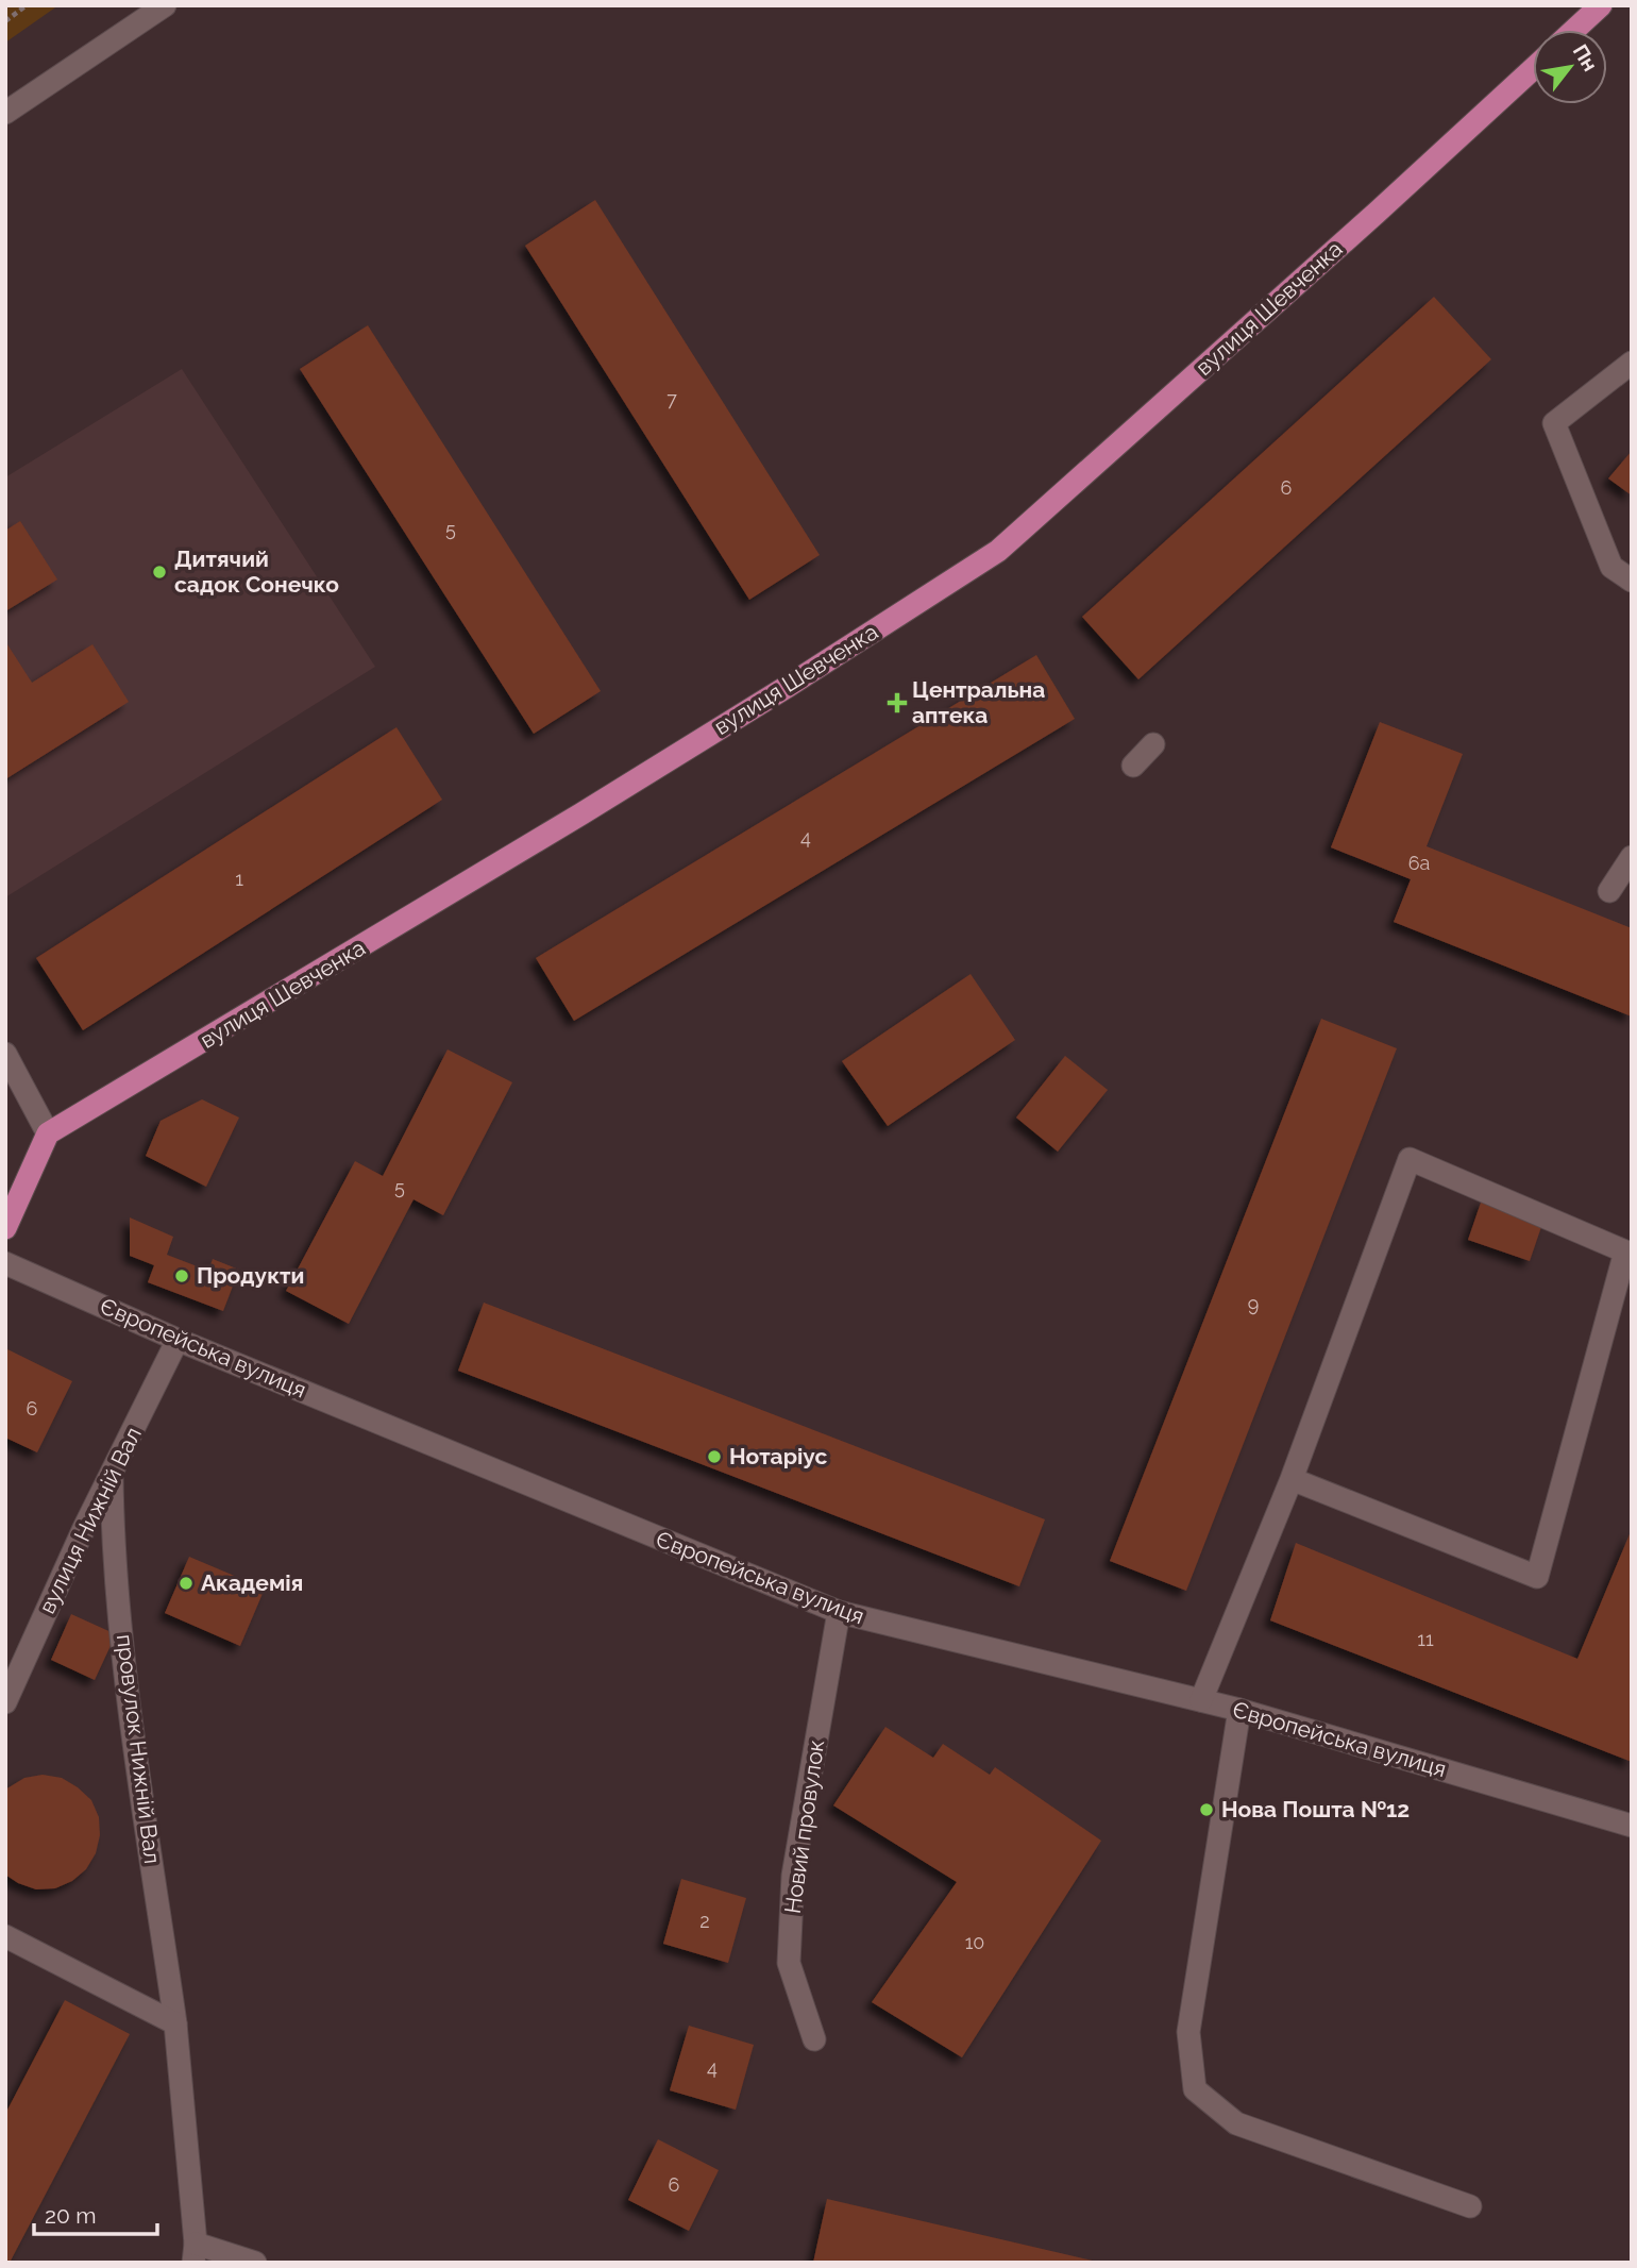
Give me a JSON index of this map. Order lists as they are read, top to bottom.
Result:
{
  "streets": {
    "main road": ["вулиця Шевченка"],
    "street": [
      "Європейська вулиця",
      "вулиця Нижній Вал",
      "провулок Нижній Вал",
      "Новий провулок"
    ]
  },
  "crossings": [
    ["Європейська вулиця", "вулиця Нижній Вал"],
    ["Європейська вулиця", "Новий провулок"],
    ["вулиця Нижній Вал", "провулок Нижній Вал"]
  ],
  "places": {
    "other": [
      "Дитячий садок Сонечко",
      "Продукти",
      "Нотаріус",
      "Академія",
      "Нова Пошта №12"
    ],
    "health": ["Центральна аптека"]
  },
  "house_numbers": [
    "7",
    "6",
    "5",
    "4",
    "6а",
    "1",
    "5",
    "9",
    "6",
    "11",
    "2",
    "10",
    "4",
    "6"
  ],
  "scale_bar": "20 m",
  "north": "top right"
}
